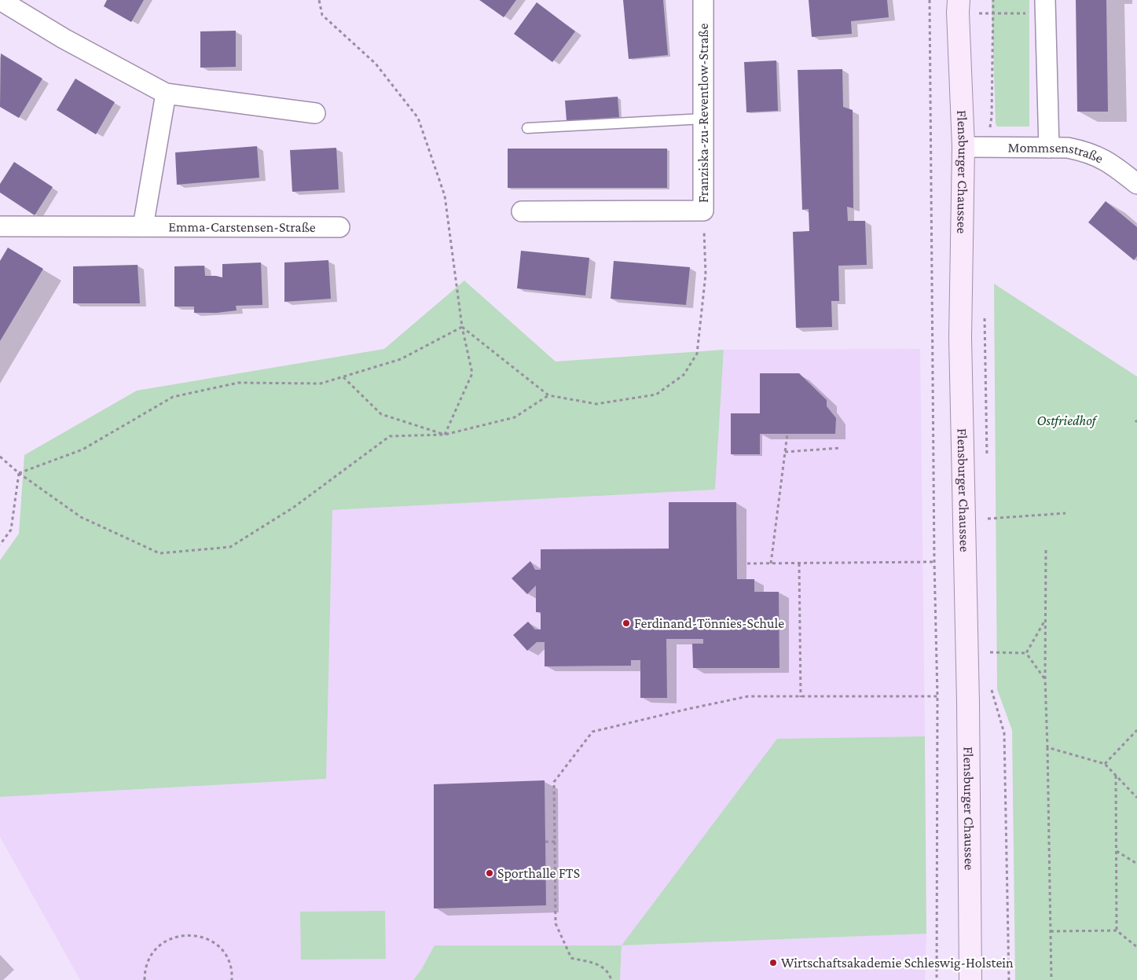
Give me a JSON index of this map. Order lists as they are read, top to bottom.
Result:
{
  "streets": {
    "main road": ["Flensburger Chaussee"],
    "street": ["Franziska-zu-Reventlow-Straße", "Mommsenstraße", "Emma-Carstensen-Straße"]
  },
  "crossings": [
    ["Mommsenstraße", "Flensburger Chaussee"]
  ],
  "parks": ["Ostfriedhof"],
  "places": ["Ferdinand-Tönnies-Schule", "Sporthalle FTS", "Wirtschaftsakademie Schleswig-Holstein"]
}
